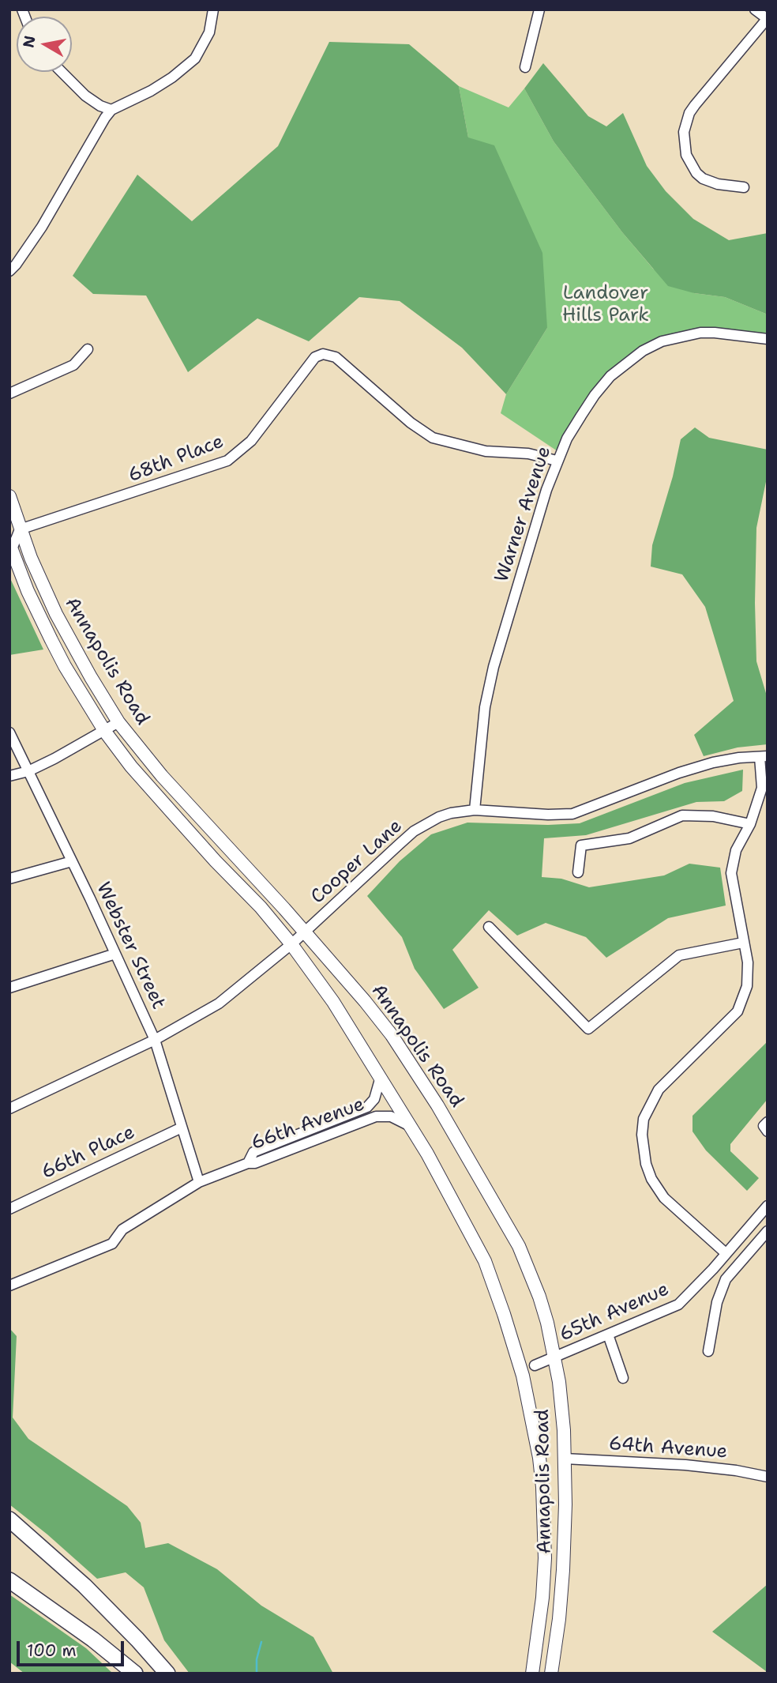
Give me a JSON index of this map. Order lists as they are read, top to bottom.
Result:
{
  "streets": {
    "main road": ["Annapolis Road"],
    "street": [
      "68th Place",
      "Warner Avenue",
      "Cooper Lane",
      "Webster Street",
      "66th Avenue",
      "66th Place",
      "65th Avenue",
      "64th Avenue"
    ]
  },
  "crossings": [
    ["68th Place", "Warner Avenue"],
    ["68th Place", "Annapolis Road"],
    ["Warner Avenue", "Cooper Lane"],
    ["Annapolis Road", "Cooper Lane"],
    ["Annapolis Road", "66th Avenue"],
    ["Annapolis Road", "65th Avenue"],
    ["Annapolis Road", "64th Avenue"],
    ["Cooper Lane", "Webster Street"],
    ["Webster Street", "66th Avenue"],
    ["Webster Street", "66th Place"]
  ],
  "parks": ["Landover Hills Park"],
  "scale_bar": "100 m",
  "north": "left"
}
